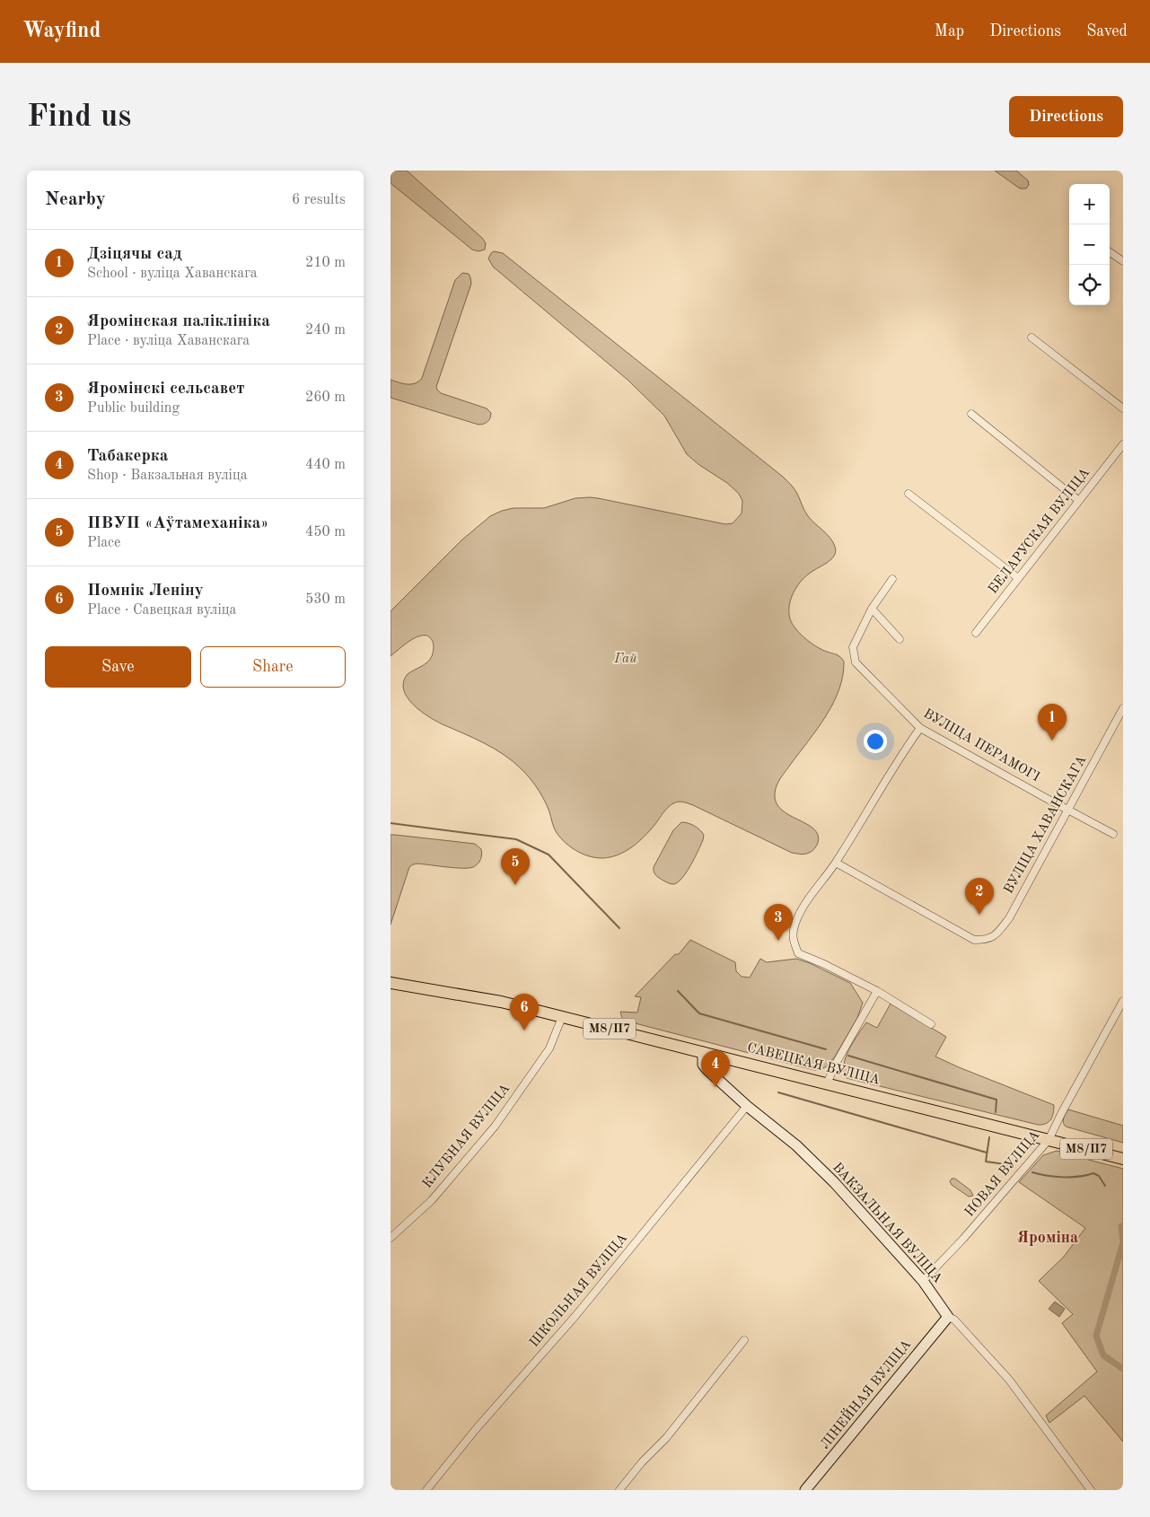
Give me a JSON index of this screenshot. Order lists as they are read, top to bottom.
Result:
{
  "streets": {
    "main road": ["М8/П7", "САВЕЦКАЯ ВУЛІЦА"],
    "street": [
      "БЕЛАРУСКАЯ ВУЛІЦА",
      "ВУЛІЦА ПЕРАМОГІ",
      "ВУЛІЦА ХАВАНСКАГА",
      "КЛУБНАЯ ВУЛІЦА",
      "НОВАЯ ВУЛІЦА",
      "ВАКЗАЛЬНАЯ ВУЛІЦА",
      "ШКОЛЬНАЯ ВУЛІЦА",
      "ЛІНЕЙНАЯ ВУЛІЦА"
    ]
  },
  "crossings": [
    ["ВУЛІЦА ПЕРАМОГІ", "ВУЛІЦА ХАВАНСКАГА"],
    ["САВЕЦКАЯ ВУЛІЦА", "КЛУБНАЯ ВУЛІЦА"],
    ["САВЕЦКАЯ ВУЛІЦА", "НОВАЯ ВУЛІЦА"],
    ["САВЕЦКАЯ ВУЛІЦА", "ВАКЗАЛЬНАЯ ВУЛІЦА"],
    ["НОВАЯ ВУЛІЦА", "ВАКЗАЛЬНАЯ ВУЛІЦА"],
    ["ВАКЗАЛЬНАЯ ВУЛІЦА", "ШКОЛЬНАЯ ВУЛІЦА"],
    ["ВАКЗАЛЬНАЯ ВУЛІЦА", "ЛІНЕЙНАЯ ВУЛІЦА"]
  ],
  "districts": ["Яроміна"],
  "parks": ["Гай"],
  "page": {
    "header": "Wayfind",
    "nav": ["Map", "Directions", "Saved"],
    "buttons": [
      "Directions",
      ["Save", "Share"]
    ],
    "title": "Find us",
    "heading": ["Nearby", "6 results"],
    "map_buttons": ["+", "−"],
    "list": [
      {
        "mark": "1",
        "name": "Дзіцячы сад",
        "note": "School · вуліца Хаванскага",
        "value": "210 m"
      },
      {
        "mark": "2",
        "name": "Яромінская паліклініка",
        "note": "Place · вуліца Хаванскага",
        "value": "240 m"
      },
      {
        "mark": "3",
        "name": "Яромінскі сельсавет",
        "note": "Public building",
        "value": "260 m"
      },
      {
        "mark": "4",
        "name": "Табакерка",
        "note": "Shop · Вакзальная вуліца",
        "value": "440 m"
      },
      {
        "mark": "5",
        "name": "ПВУП «Аўтамеханіка»",
        "note": "Place",
        "value": "450 m"
      },
      {
        "mark": "6",
        "name": "Помнік Леніну",
        "note": "Place · Савецкая вуліца",
        "value": "530 m"
      }
    ],
    "pins": [
      "1",
      "5",
      "2",
      "3",
      "6",
      "4"
    ]
  }
}
